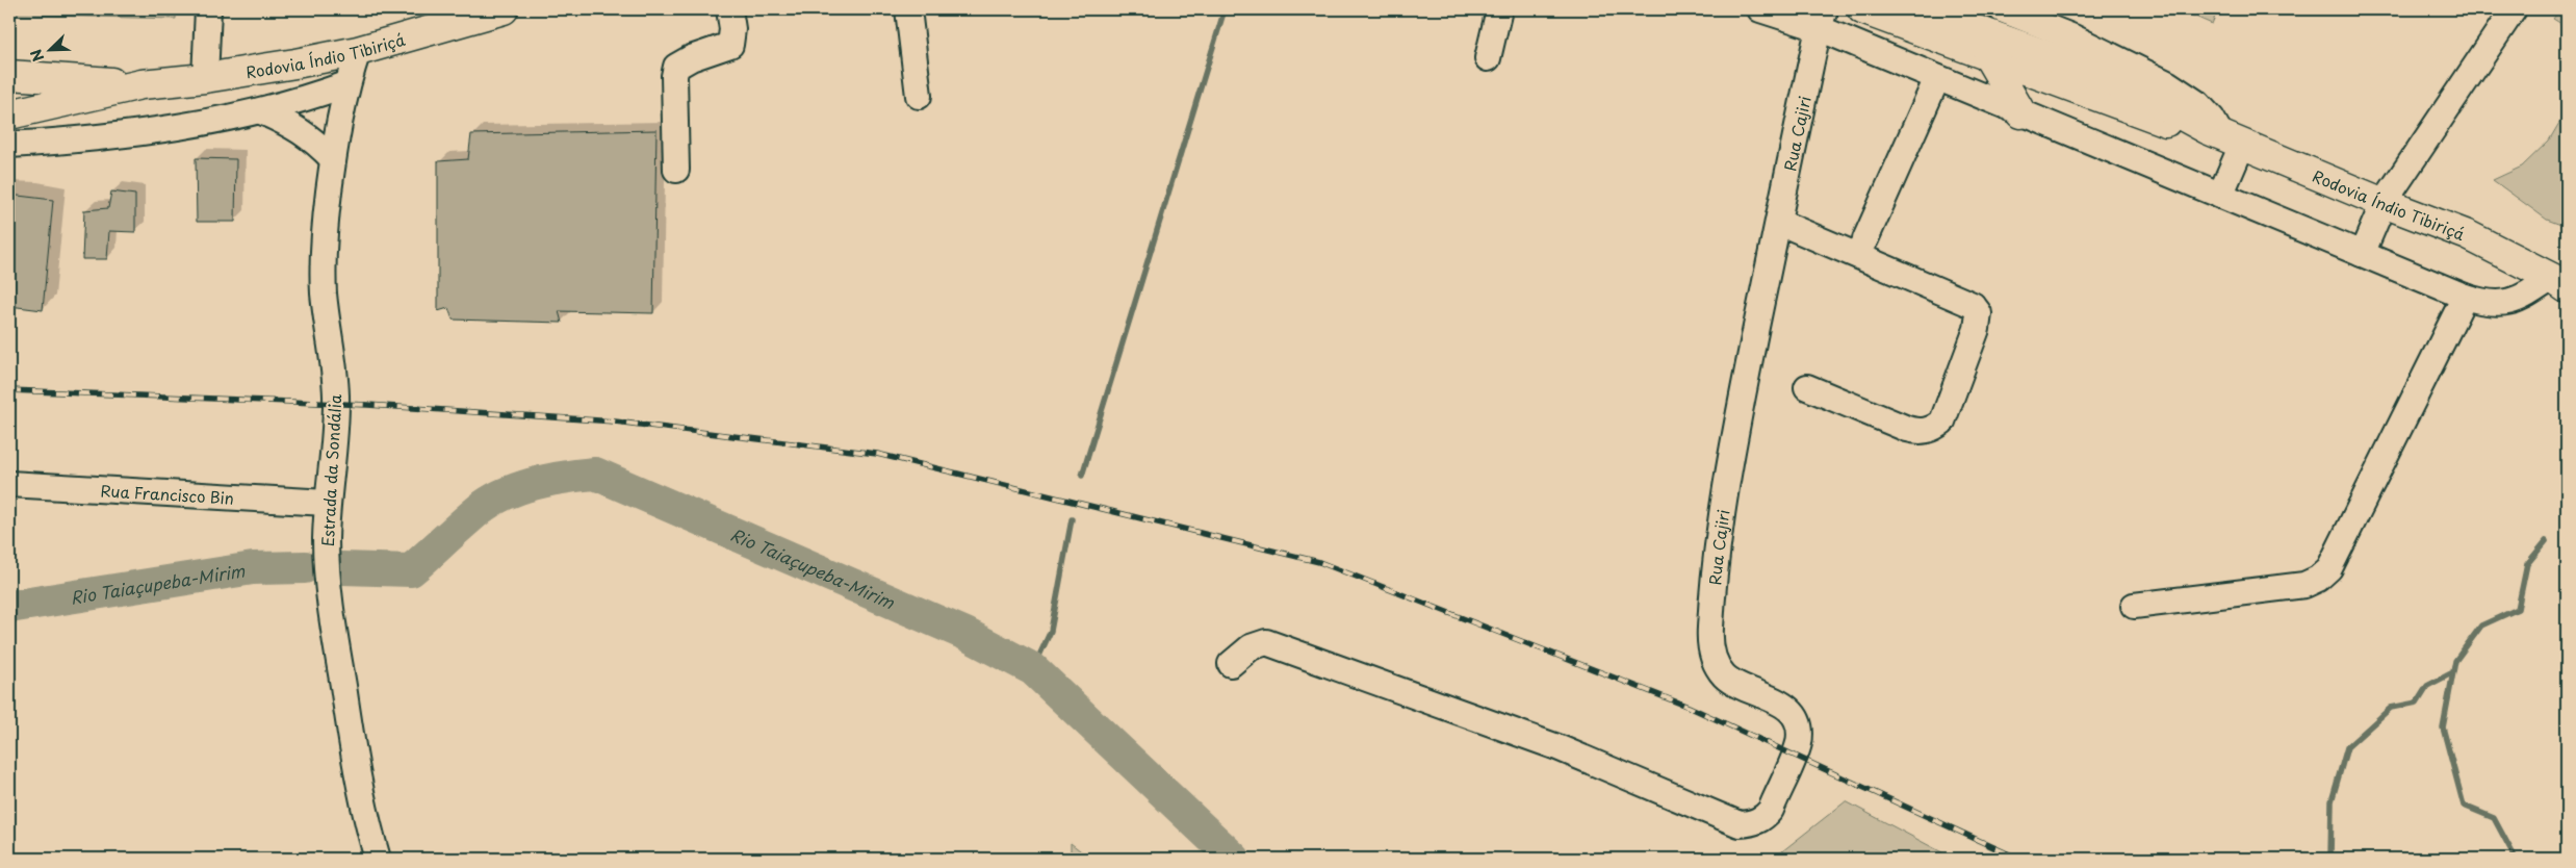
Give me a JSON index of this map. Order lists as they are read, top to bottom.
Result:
{
  "streets": {
    "highway": ["Rodovia Índio Tibiriçá"],
    "street": ["Rua Cajiri", "Estrada da Sondália", "Rua Francisco Bin"]
  },
  "crossings": [
    ["Rodovia Índio Tibiriçá", "Estrada da Sondália"],
    ["Estrada da Sondália", "Rua Francisco Bin"]
  ],
  "water": ["Rio Taiaçupeba-Mirim"],
  "north": "bottom left"
}
